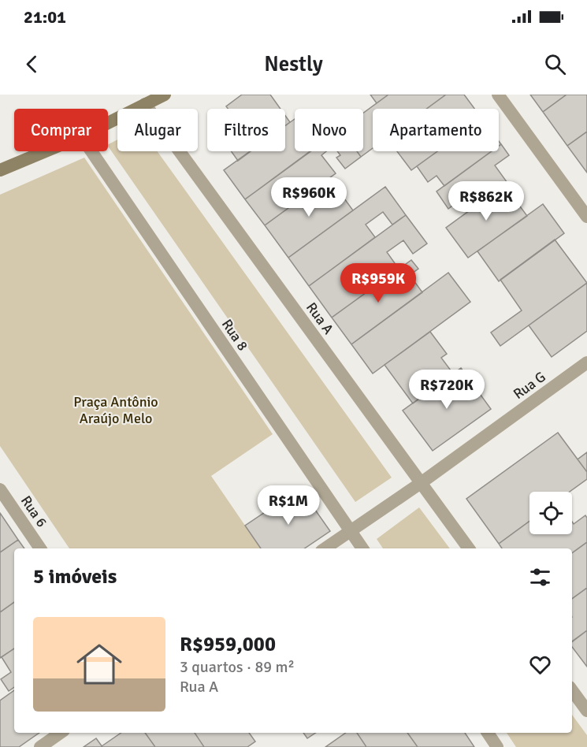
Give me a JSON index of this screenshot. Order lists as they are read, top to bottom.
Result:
{
  "streets": {
    "street": [
      "Rua A",
      "Rua 8",
      "Rua G",
      "Rua 6"
    ]
  },
  "crossings": [
    ["Rua A", "Rua G"],
    ["Rua 8", "Rua G"]
  ],
  "parks": ["Praça Antônio Araújo Melo"],
  "page": {
    "status": "21:01",
    "header": "Nestly",
    "chip": [
      "Comprar",
      "Alugar",
      "Filtros",
      "Novo",
      "Apartamento"
    ],
    "price": [
      "R$960K",
      "R$862K",
      "R$959K",
      "R$720K",
      "R$1M"
    ],
    "heading": "5 imóveis",
    "list": [
      {
        "name": "R$959,000",
        "note": "3 quartos · 89 m² · Rua A"
      }
    ]
  }
}
